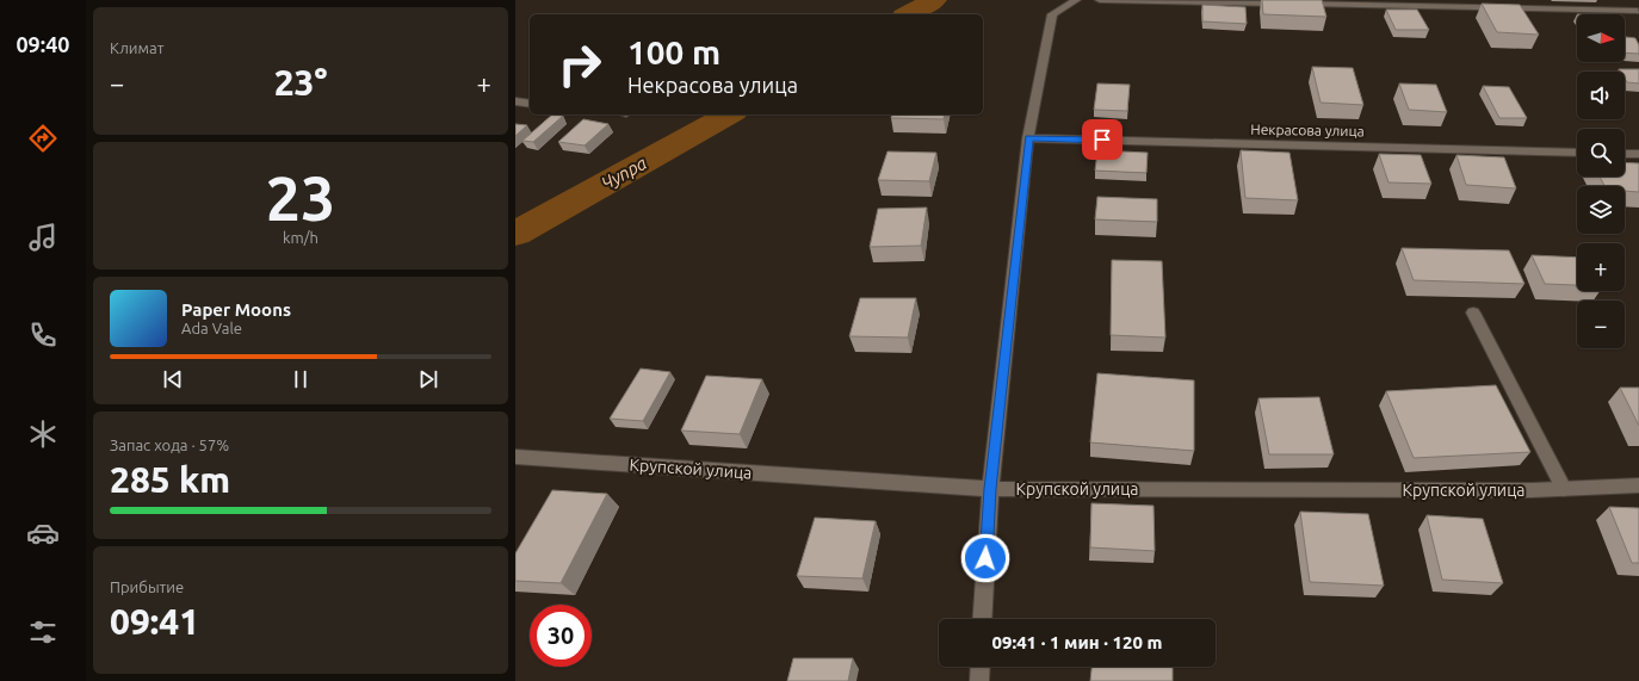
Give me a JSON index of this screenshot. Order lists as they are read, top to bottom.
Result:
{
  "streets": {
    "street": ["Некрасова улица", "Крупской улица"]
  },
  "water": ["Чупра"],
  "north": "right",
  "page": {
    "tabs": "09:40",
    "tile": [
      "Климат",
      ["23", "km/h"],
      ["Запас хода · 57%", "285 km"],
      ["Прибытие", "09:41"]
    ],
    "map_buttons": ["+", "−"],
    "turn": ["100 m", "Некрасова улица"],
    "heat": ["−", "23°", "+"],
    "song": ["Paper Moons", "Ada Vale"],
    "limit": "30",
    "trip": "09:41 · 1 мин · 120 m"
  }
}
